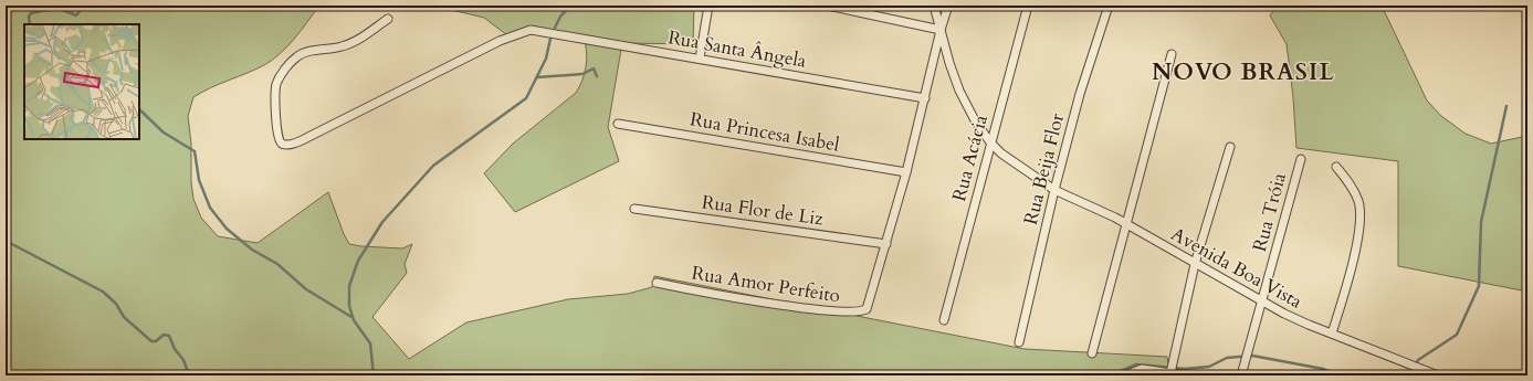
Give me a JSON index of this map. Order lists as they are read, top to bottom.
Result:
{
  "streets": {
    "street": [
      "Rua Santa Ângela",
      "Rua Princesa Isabel",
      "Rua Acácia",
      "Rua Beija Flor",
      "Rua Flor de Liz",
      "Rua Tróia",
      "Avenida Boa Vista",
      "Rua Amor Perfeito"
    ]
  },
  "crossings": [
    ["Rua Acácia", "Avenida Boa Vista"],
    ["Rua Beija Flor", "Avenida Boa Vista"],
    ["Rua Flor de Liz", "Rua Amor Perfeito"],
    ["Rua Tróia", "Avenida Boa Vista"]
  ],
  "districts": ["NOVO BRASIL"]
}
